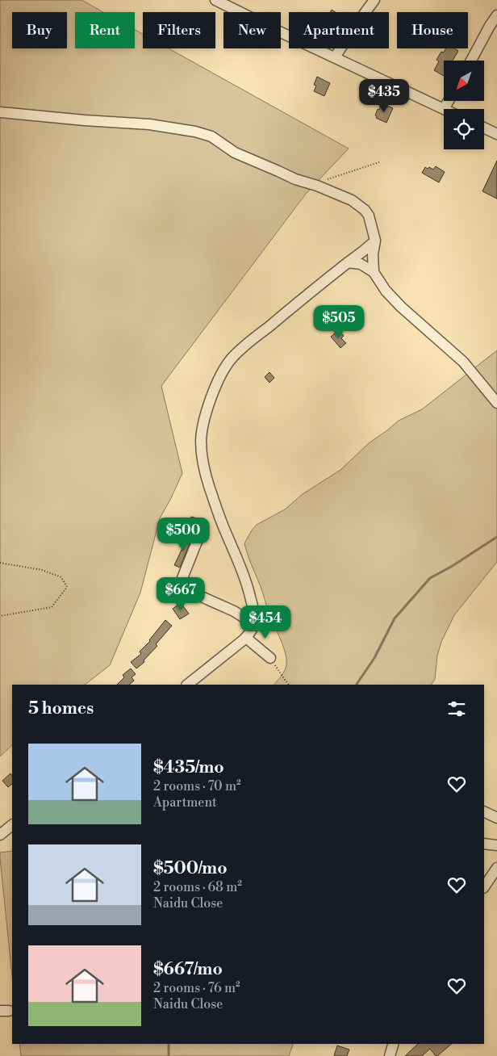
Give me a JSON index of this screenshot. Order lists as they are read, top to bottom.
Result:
{
  "north": "bottom left",
  "page": {
    "chip": [
      "Buy",
      "Rent",
      "Filters",
      "New",
      "Apartment",
      "House"
    ],
    "price": [
      "$435",
      "$505",
      "$500",
      "$667",
      "$454"
    ],
    "heading": "5 homes",
    "list": [
      {
        "name": "$435/mo",
        "note": "2 rooms · 70 m² · Apartment"
      },
      {
        "name": "$500/mo",
        "note": "2 rooms · 68 m² · Naidu Close"
      },
      {
        "name": "$667/mo",
        "note": "2 rooms · 76 m² · Naidu Close"
      }
    ]
  }
}
